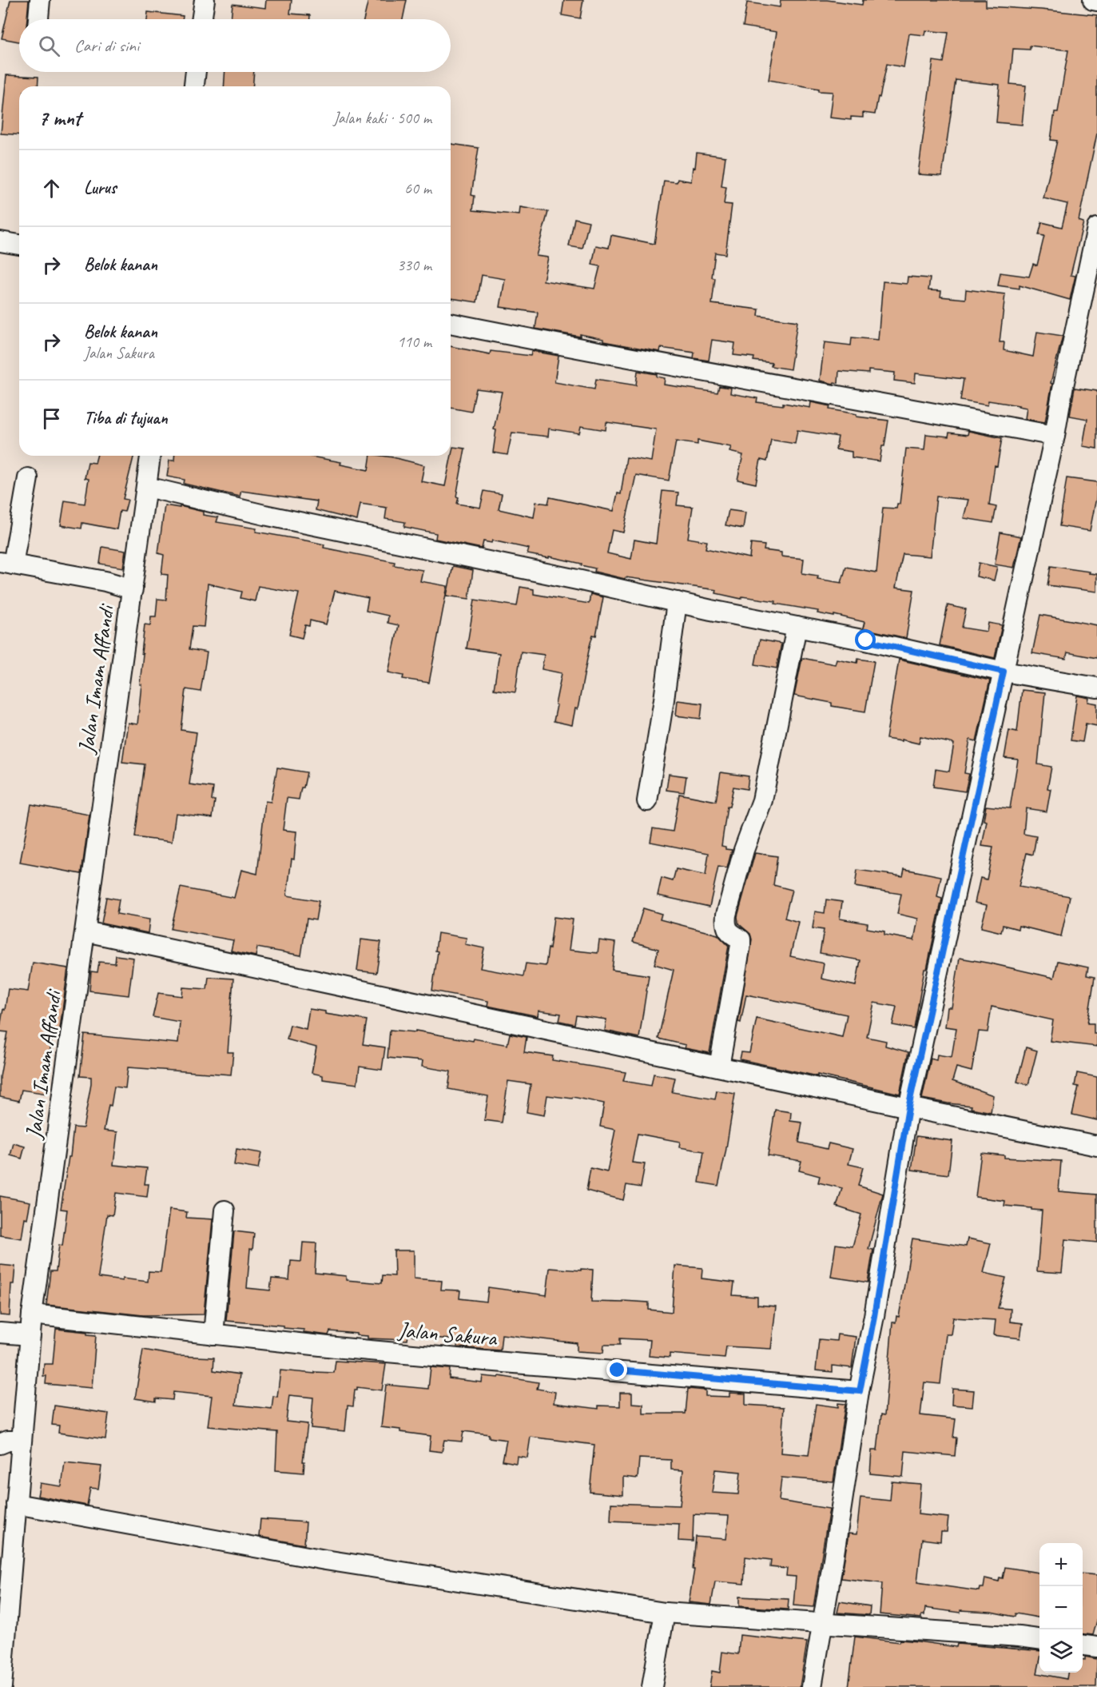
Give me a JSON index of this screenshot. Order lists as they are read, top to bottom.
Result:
{
  "streets": {
    "street": ["Jalan Imam Affandi", "Jalan Sakura"]
  },
  "crossings": [
    ["Jalan Imam Affandi", "Jalan Sakura"]
  ],
  "page": {
    "search": "Cari di sini",
    "heading": ["7 mnt", "Jalan kaki · 500 m"],
    "list": [
      ["Lurus", "60 m"],
      ["Belok kanan", "330 m"],
      ["Belok kanan", "Jalan Sakura", "110 m"],
      "Tiba di tujuan"
    ],
    "map_buttons": ["+", "−"]
  }
}
